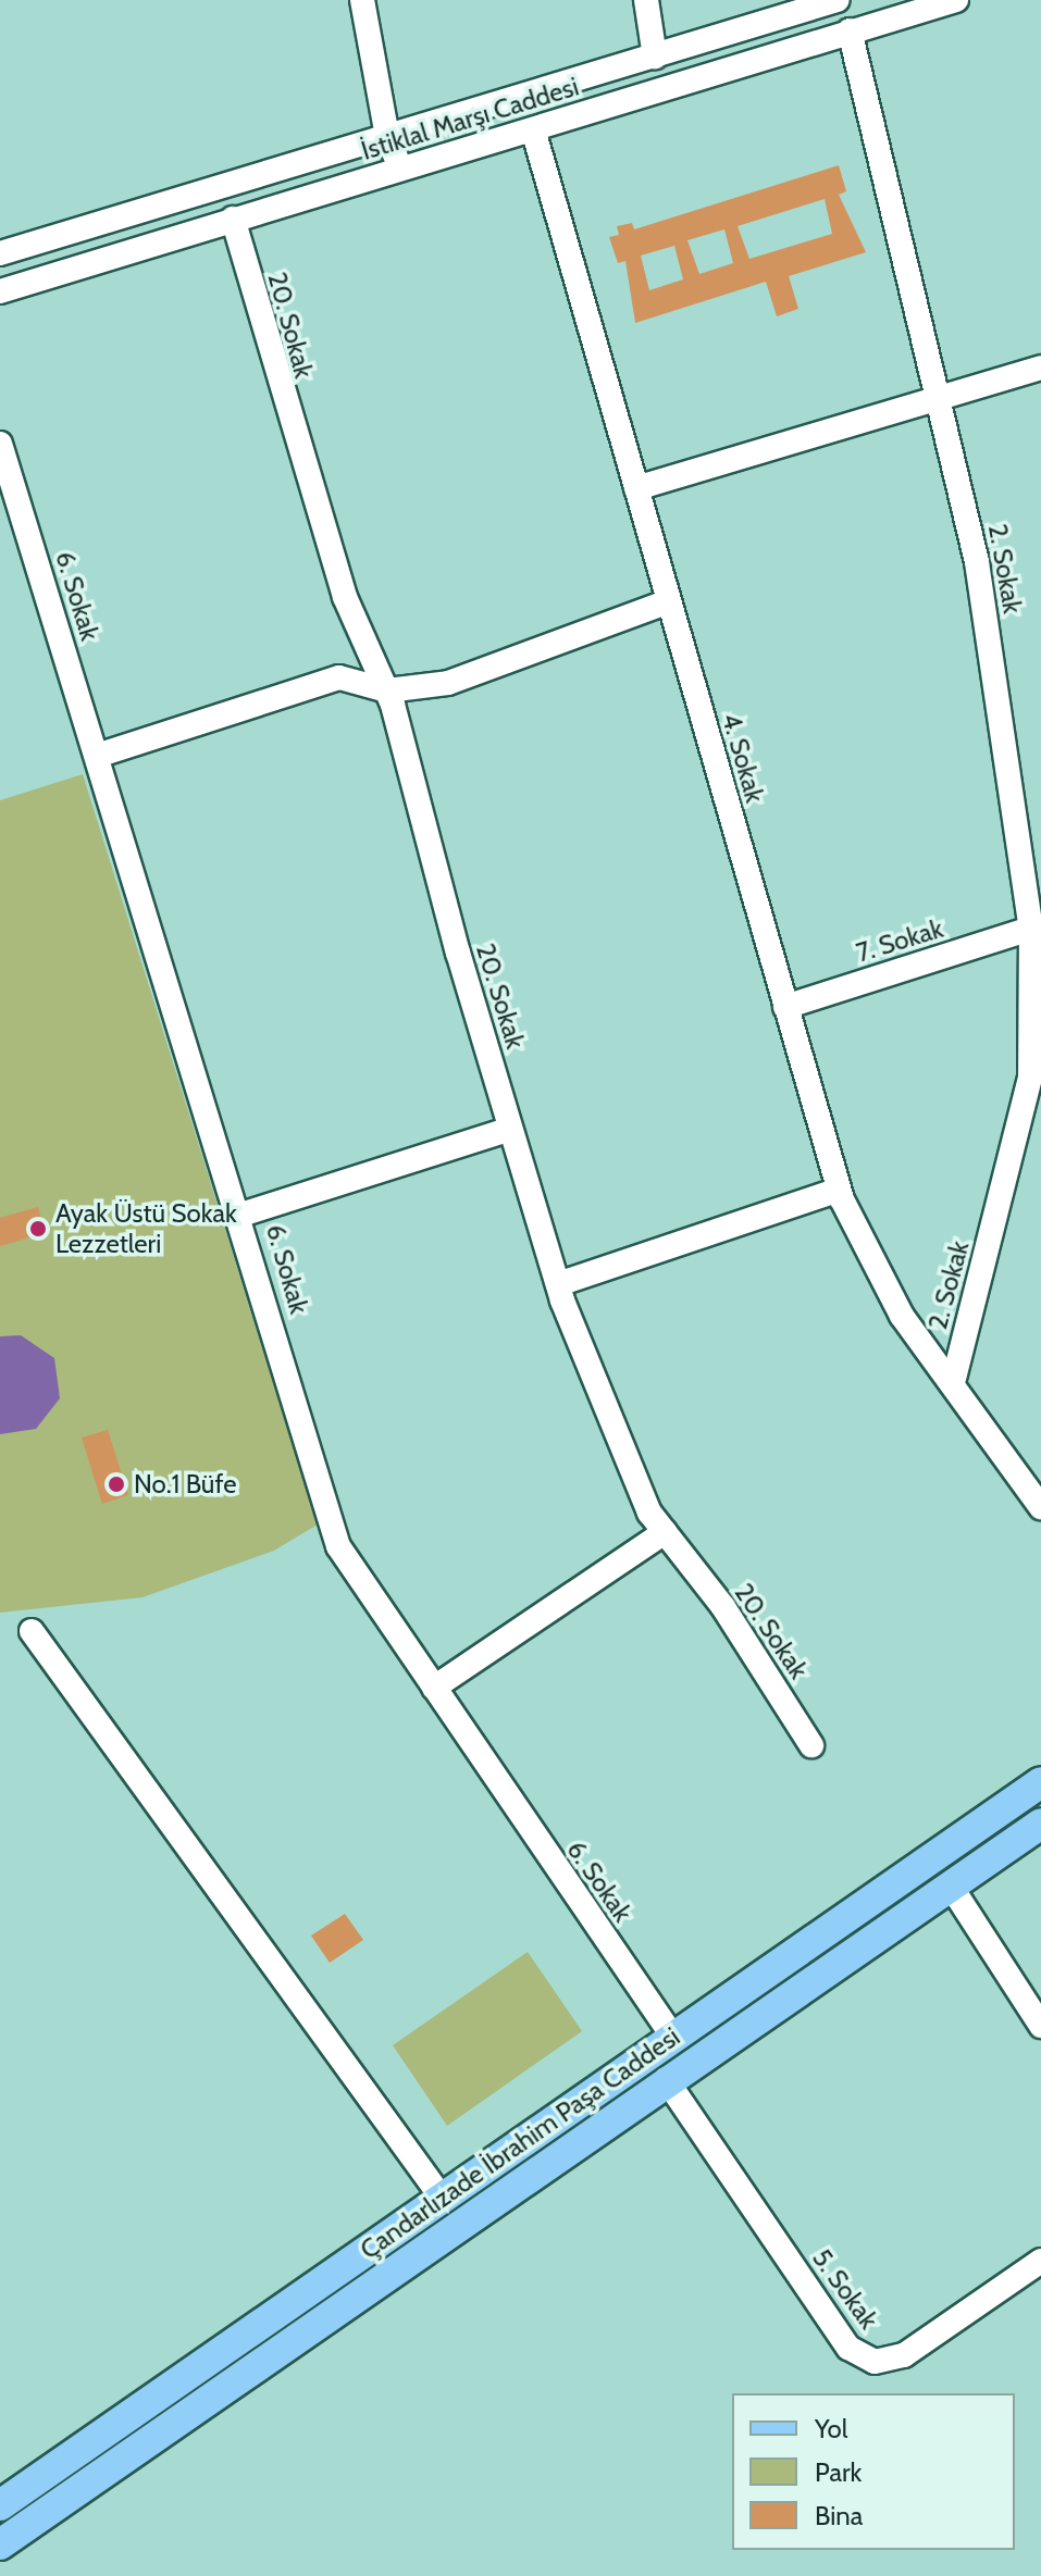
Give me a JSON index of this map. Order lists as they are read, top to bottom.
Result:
{
  "streets": {
    "main road": ["Çandarlızade İbrahim Paşa Caddesi"],
    "street": [
      "İstiklal Marşı Caddesi",
      "20. Sokak",
      "2. Sokak",
      "6. Sokak",
      "4. Sokak",
      "7. Sokak",
      "5. Sokak"
    ]
  },
  "crossings": [
    ["İstiklal Marşı Caddesi", "20. Sokak"],
    ["İstiklal Marşı Caddesi", "2. Sokak"],
    ["İstiklal Marşı Caddesi", "4. Sokak"],
    ["2. Sokak", "4. Sokak"],
    ["2. Sokak", "7. Sokak"],
    ["6. Sokak", "Çandarlızade İbrahim Paşa Caddesi"],
    ["4. Sokak", "7. Sokak"],
    ["Çandarlızade İbrahim Paşa Caddesi", "5. Sokak"]
  ],
  "places": ["Ayak Üstü Sokak Lezzetleri", "No.1 Büfe"],
  "legend": ["Yol", "Park", "Bina"]
}
